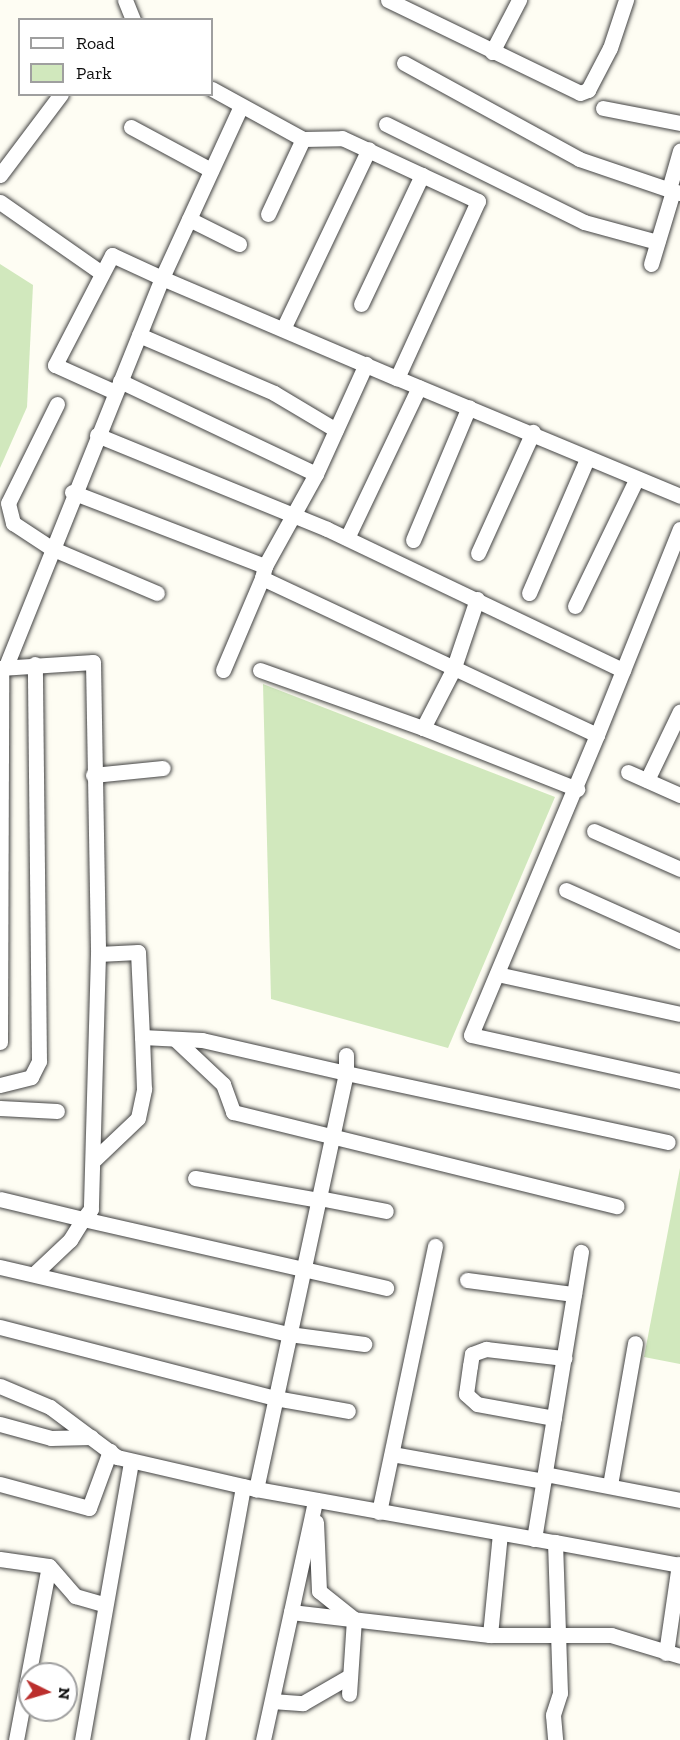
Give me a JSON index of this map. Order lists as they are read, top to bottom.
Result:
{
  "legend": ["Road", "Park"],
  "north": "right"
}
